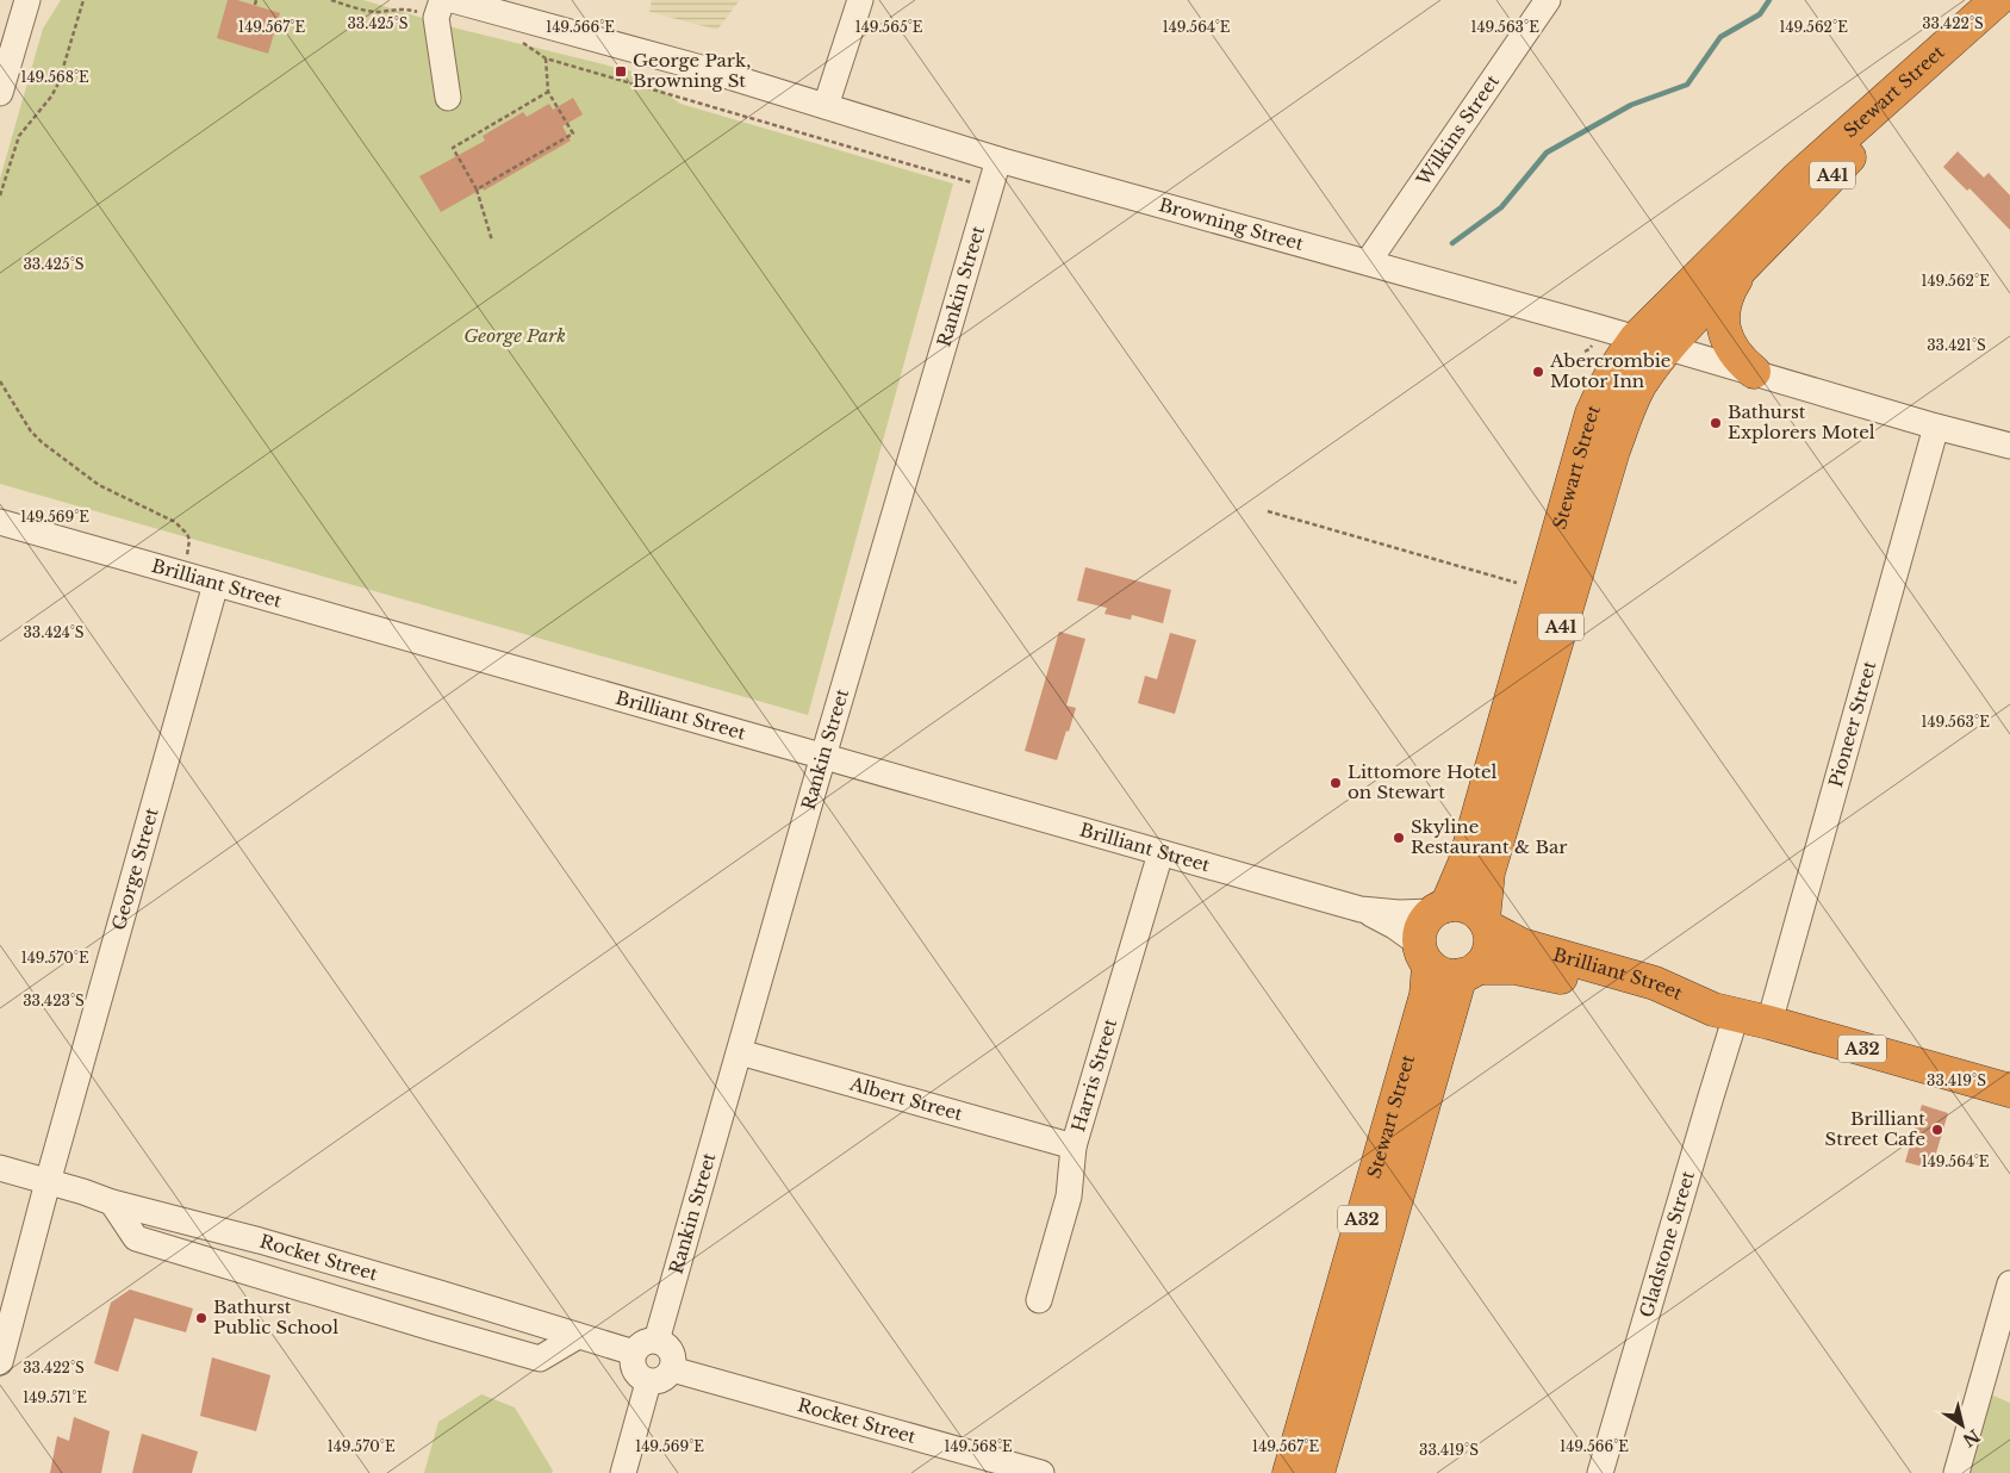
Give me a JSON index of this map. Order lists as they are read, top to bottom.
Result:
{
  "streets": {
    "highway": [
      "Stewart Street",
      "A41",
      "Brilliant Street",
      "A32"
    ],
    "street": [
      "Wilkins Street",
      "Browning Street",
      "Rankin Street",
      "Pioneer Street",
      "George Street",
      "Harris Street",
      "Albert Street",
      "Gladstone Street",
      "Rocket Street"
    ]
  },
  "crossings": [
    ["Stewart Street", "Browning Street"],
    ["Stewart Street", "Brilliant Street"],
    ["Stewart Street", "A32"],
    ["Wilkins Street", "Browning Street"],
    ["Browning Street", "Rankin Street"],
    ["Browning Street", "Pioneer Street"],
    ["Rankin Street", "Brilliant Street"],
    ["Rankin Street", "Albert Street"],
    ["Rankin Street", "Rocket Street"],
    ["Brilliant Street", "Pioneer Street"],
    ["Brilliant Street", "George Street"],
    ["Brilliant Street", "A32"],
    ["Brilliant Street", "Harris Street"],
    ["Brilliant Street", "Gladstone Street"],
    ["George Street", "Rocket Street"],
    ["Harris Street", "Albert Street"]
  ],
  "parks": ["George Park"],
  "places": {
    "transit": ["George Park, Browning St"],
    "other": [
      "Abercrombie Motor Inn",
      "Bathurst Explorers Motel",
      "Littomore Hotel on Stewart",
      "Skyline Restaurant & Bar",
      "Brilliant Street Cafe",
      "Bathurst Public School"
    ]
  },
  "north": "bottom right",
  "coordinates": [
    "33.425°S",
    "33.422°S",
    "149.567°E",
    "149.566°E",
    "149.565°E",
    "149.564°E",
    "149.563°E",
    "149.562°E",
    "149.568°E",
    "33.421°S",
    "149.569°E",
    "33.424°S",
    "149.570°E",
    "33.423°S",
    "33.419°S",
    "149.571°E"
  ]
}
